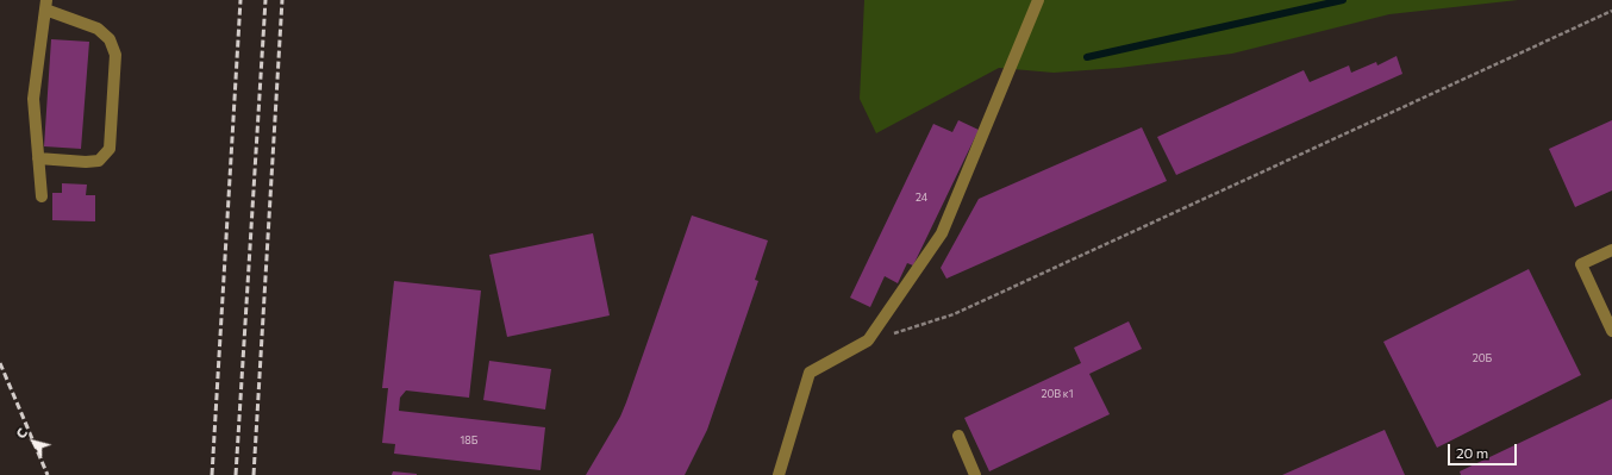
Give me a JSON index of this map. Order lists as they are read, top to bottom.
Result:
{
  "house_numbers": [
    "24",
    "20Б",
    "20В к1",
    "18Б"
  ],
  "scale_bar": "20 m",
  "north": "top left"
}
